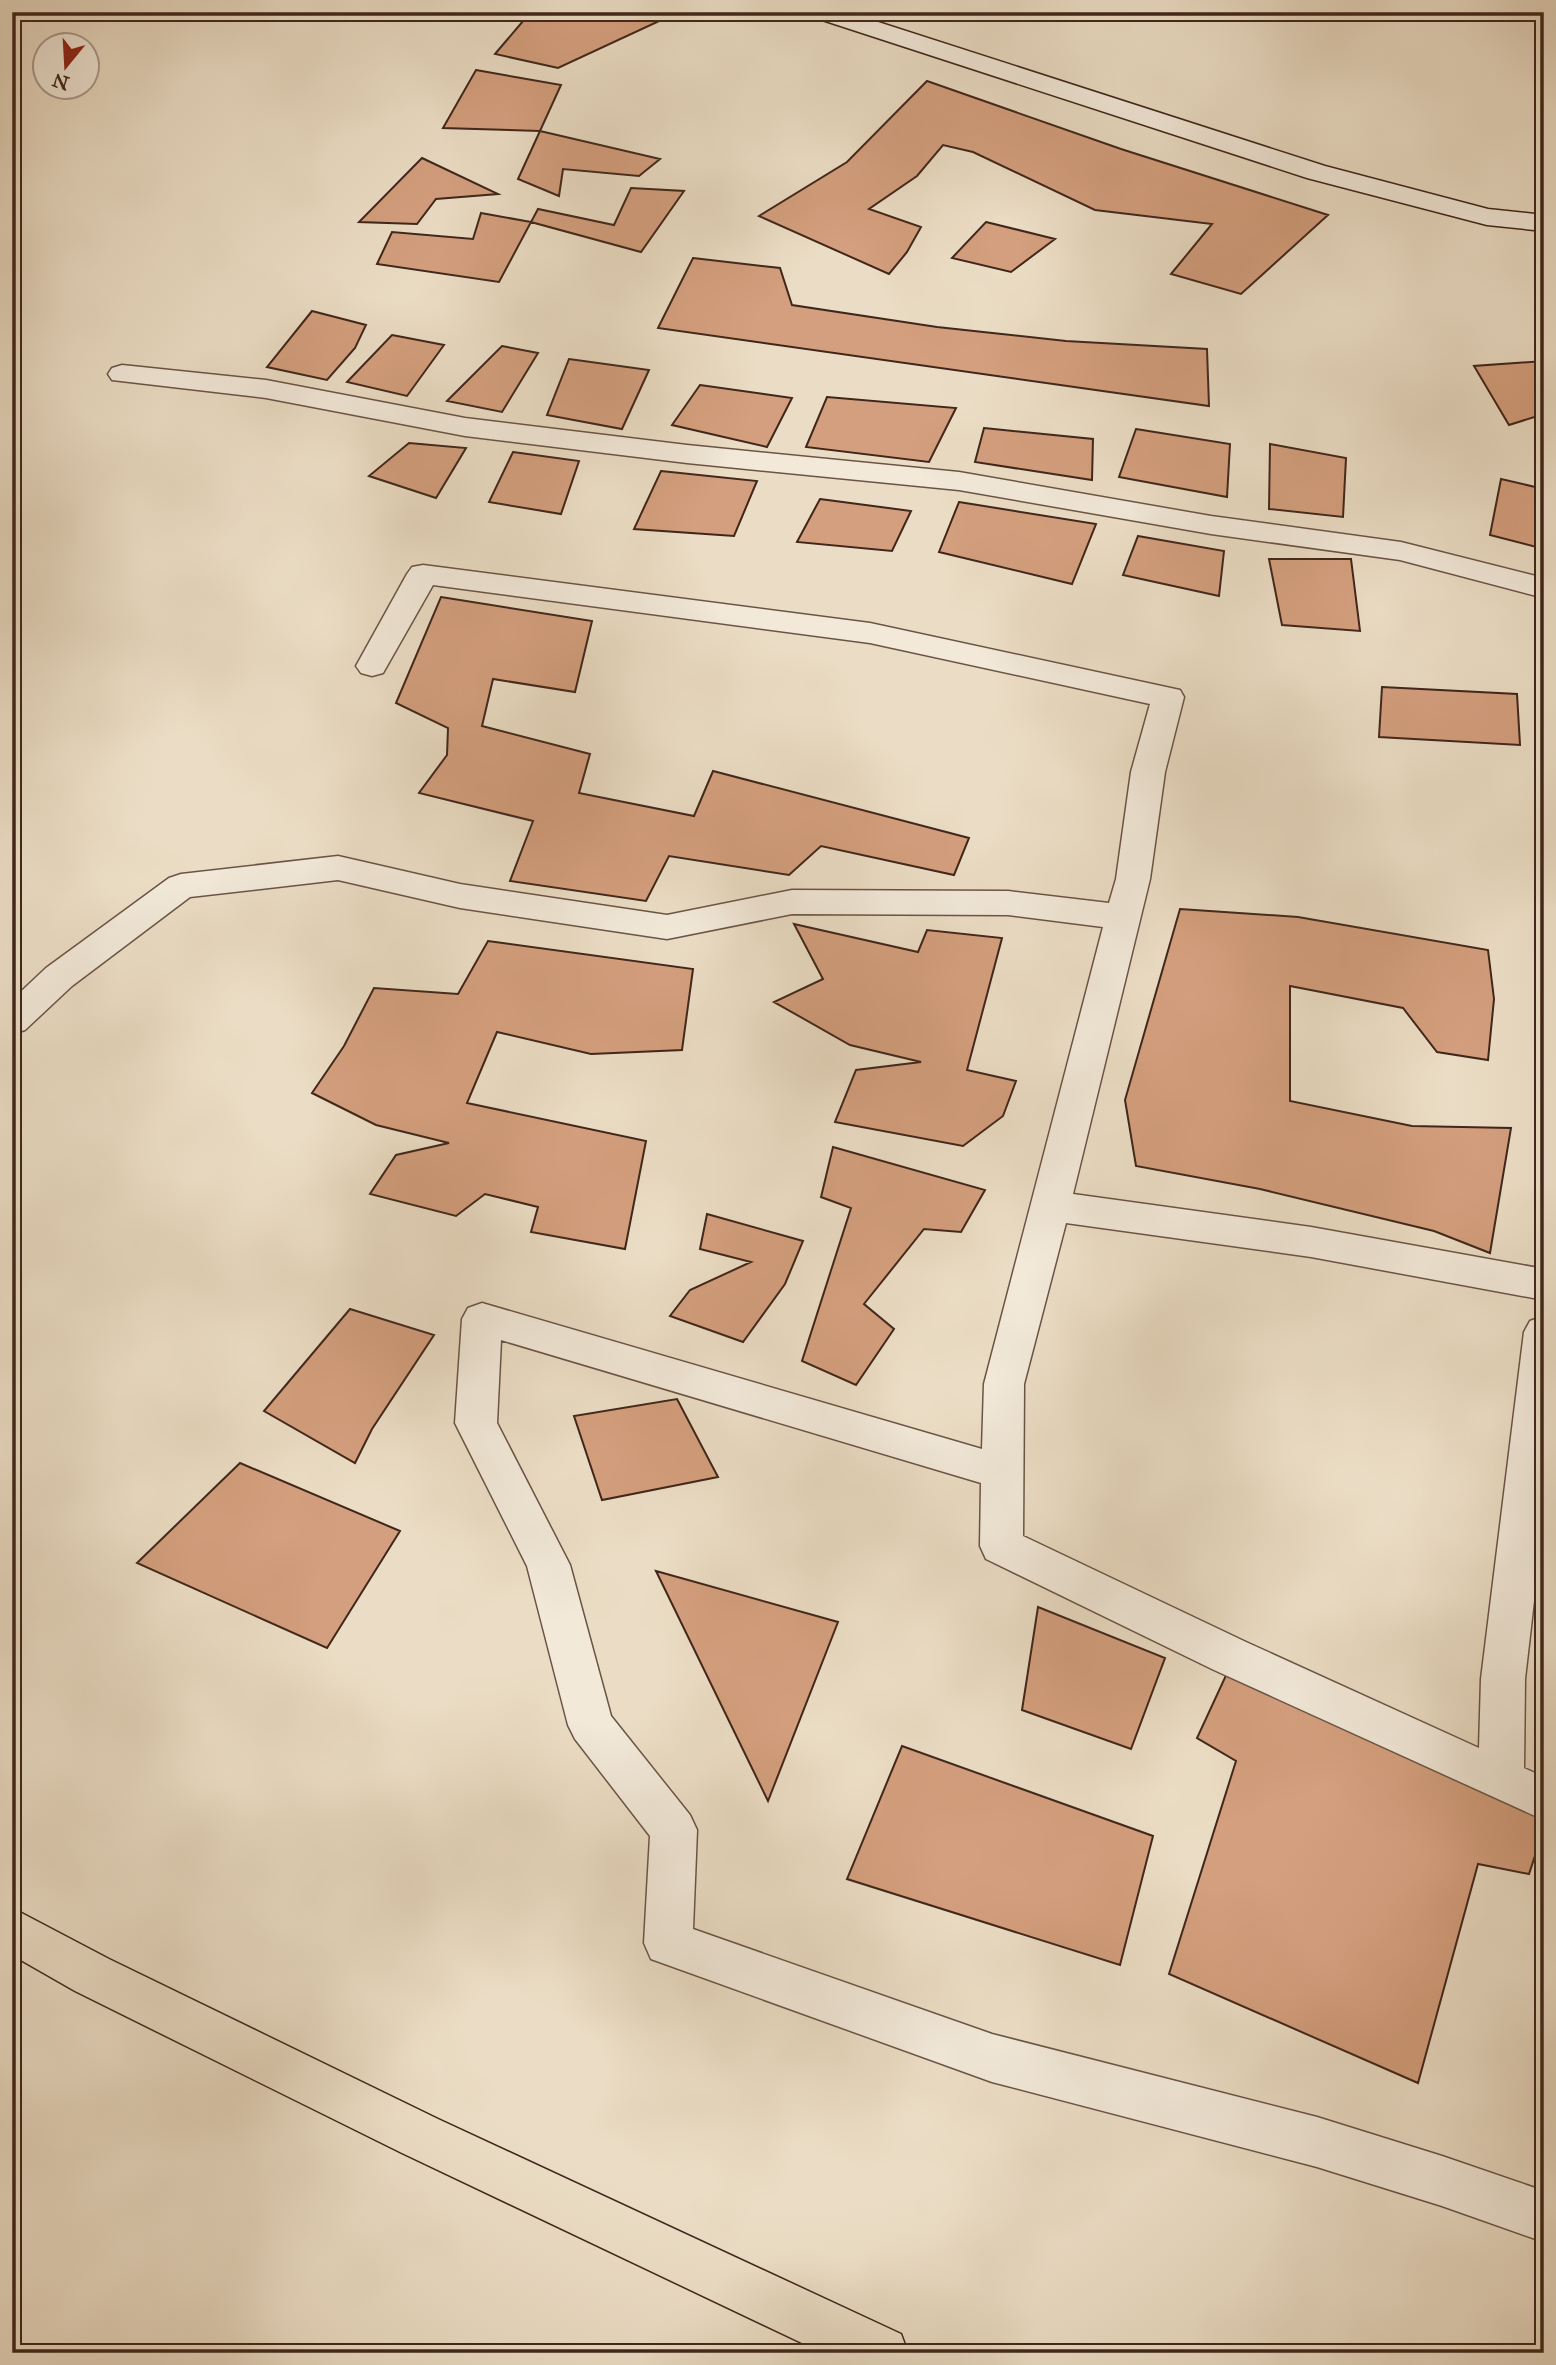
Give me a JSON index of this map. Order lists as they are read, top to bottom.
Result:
{
  "north": "bottom"
}
